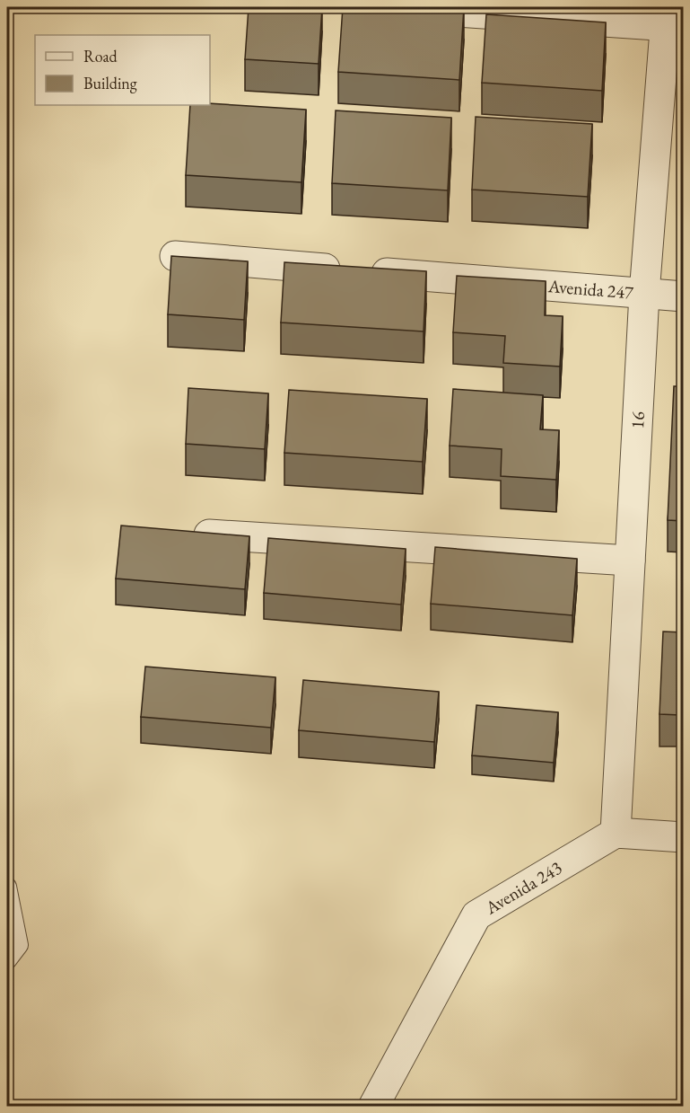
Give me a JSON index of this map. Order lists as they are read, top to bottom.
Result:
{
  "streets": {
    "street": ["Avenida 247", "16", "Avenida 243"]
  },
  "crossings": [
    ["Avenida 247", "16"],
    ["16", "Avenida 243"]
  ],
  "legend": ["Road", "Building"]
}
